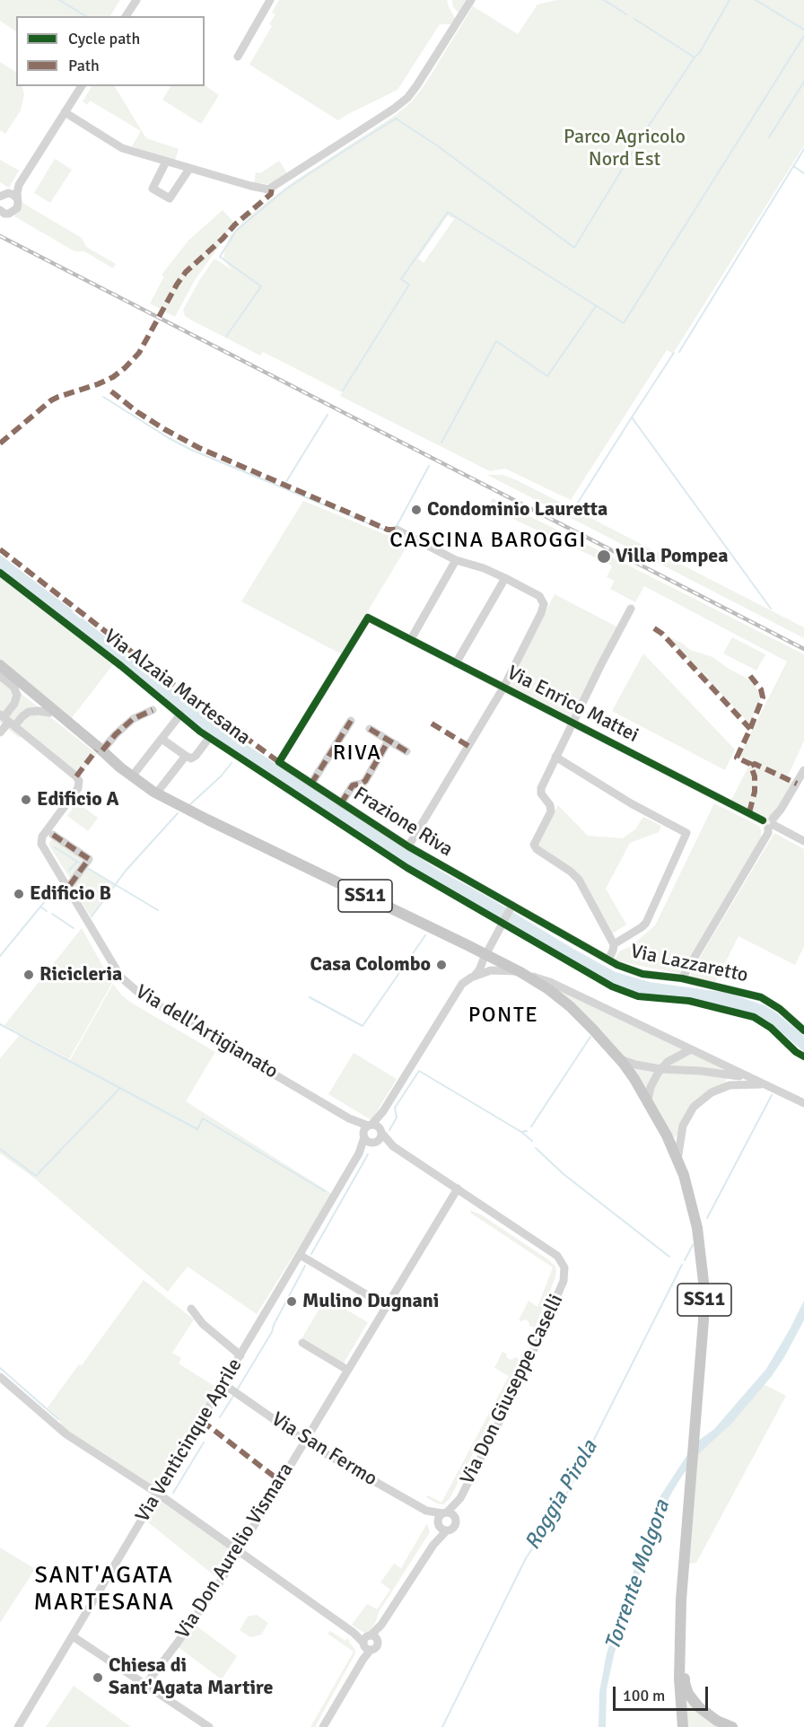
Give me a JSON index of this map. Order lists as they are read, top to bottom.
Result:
{
  "streets": {
    "main road": ["SS11"],
    "street": [
      "Via Enrico Mattei",
      "Frazione Riva",
      "Via Lazzaretto",
      "Via dell'Artigianato",
      "Via Don Giuseppe Caselli",
      "Via Venticinque Aprile",
      "Via San Fermo",
      "Via Don Aurelio Vismara"
    ],
    "cycle path": ["Via Alzaia Martesana"]
  },
  "crossings": [
    ["Via Enrico Mattei", "Frazione Riva"],
    ["Frazione Riva", "Via Lazzaretto"],
    ["Frazione Riva", "Via Venticinque Aprile"],
    ["SS11", "Via Venticinque Aprile"],
    ["Via Lazzaretto", "Via Venticinque Aprile"],
    ["Via dell'Artigianato", "Via Venticinque Aprile"],
    ["Via Don Giuseppe Caselli", "Via Venticinque Aprile"],
    ["Via Don Giuseppe Caselli", "Via Don Aurelio Vismara"],
    ["Via Venticinque Aprile", "Via San Fermo"],
    ["Via San Fermo", "Via Don Aurelio Vismara"]
  ],
  "districts": [
    "CASCINA BAROGGI",
    "RIVA",
    "PONTE",
    "SANT'AGATA MARTESANA"
  ],
  "water": ["Roggia Pirola", "Torrente Molgora"],
  "parks": ["Parco Agricolo Nord Est"],
  "places": [
    "Condominio Lauretta",
    "Villa Pompea",
    "Edificio A",
    "Edificio B",
    "Casa Colombo",
    "Ricicleria",
    "Mulino Dugnani",
    "Chiesa di Sant'Agata Martire"
  ],
  "legend": ["Cycle path", "Path"],
  "scale_bar": "100 m"
}
